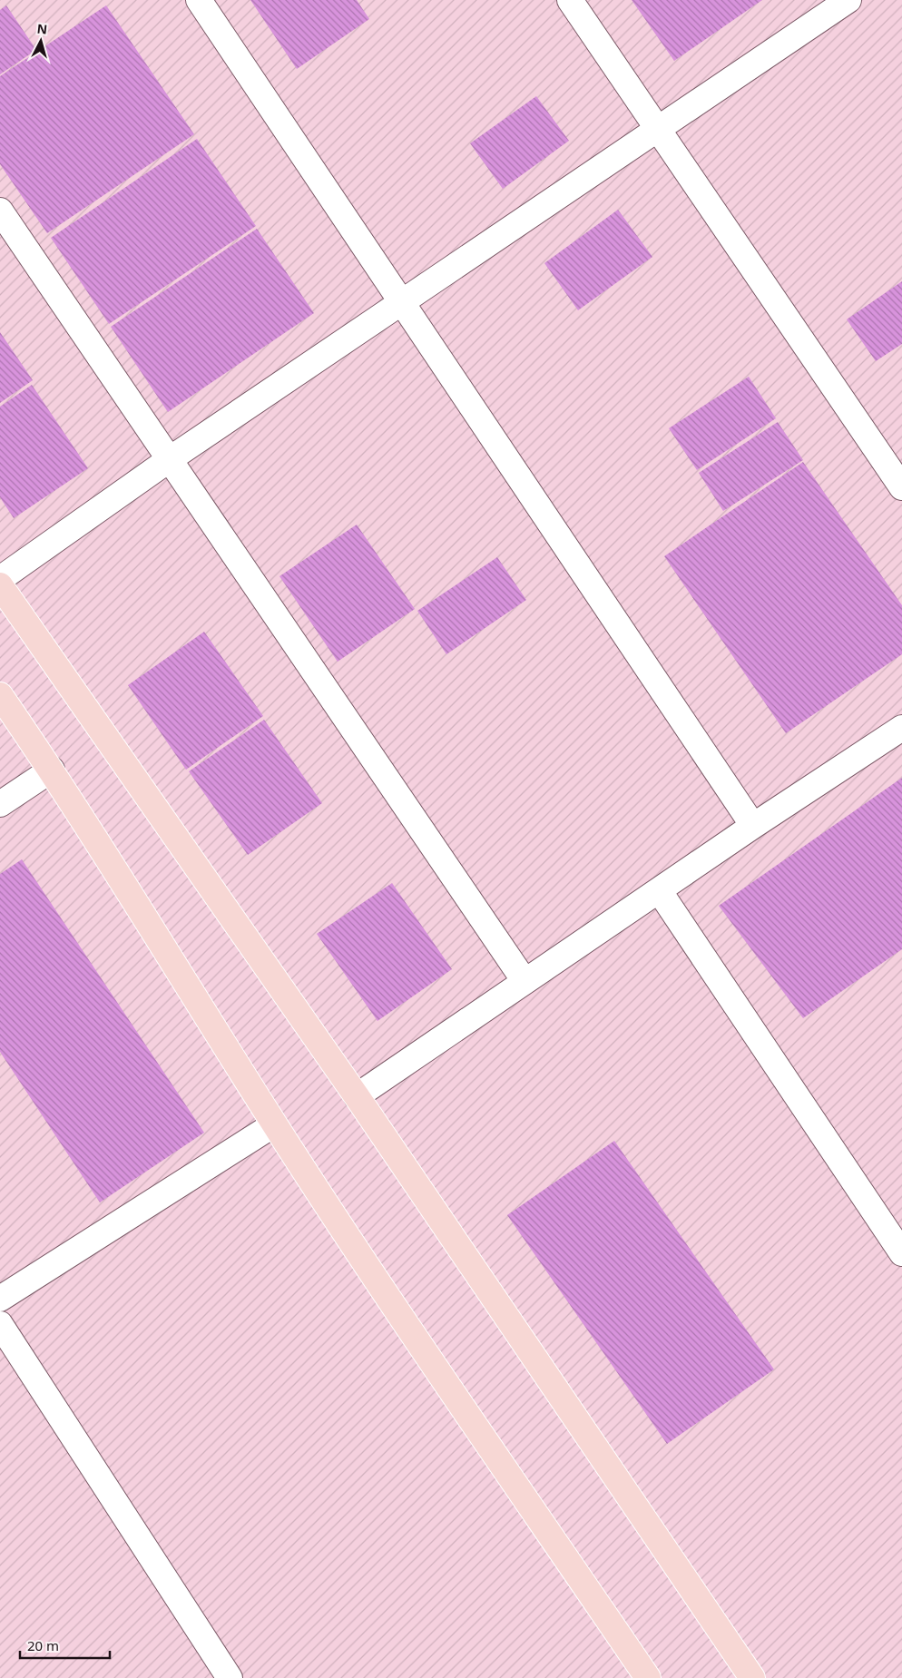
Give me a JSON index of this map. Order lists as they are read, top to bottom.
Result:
{
  "scale_bar": "20 m",
  "north": "top"
}
